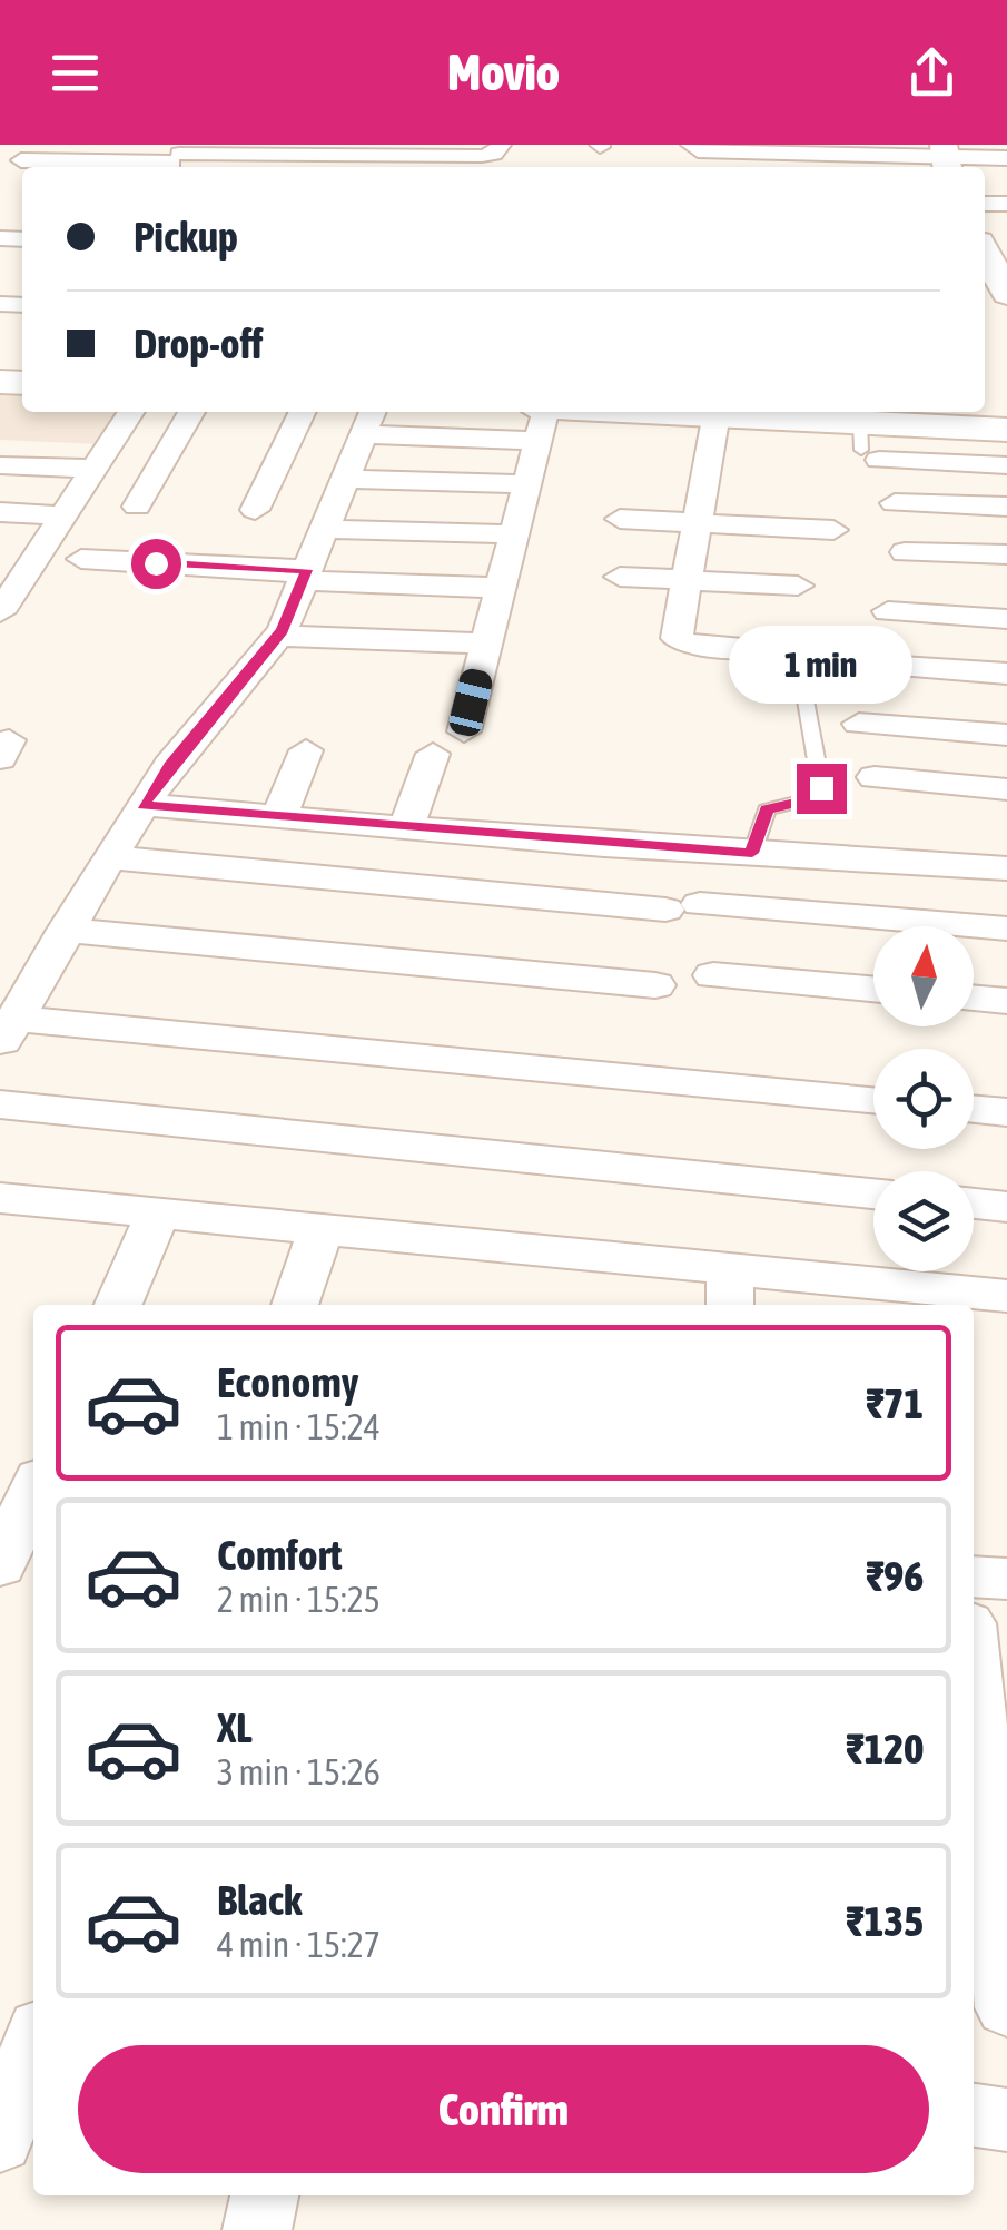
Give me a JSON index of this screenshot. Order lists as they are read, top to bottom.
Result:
{
  "north": "top",
  "page": {
    "header": "Movio",
    "banner": ["Pickup", "Drop-off"],
    "bubble": "1 min",
    "list": [
      {
        "name": "Economy",
        "note": "1 min · 15:24",
        "value": "₹71"
      },
      {
        "name": "Comfort",
        "note": "2 min · 15:25",
        "value": "₹96"
      },
      {
        "name": "XL",
        "note": "3 min · 15:26",
        "value": "₹120"
      },
      {
        "name": "Black",
        "note": "4 min · 15:27",
        "value": "₹135"
      }
    ],
    "buttons": "Confirm"
  }
}
